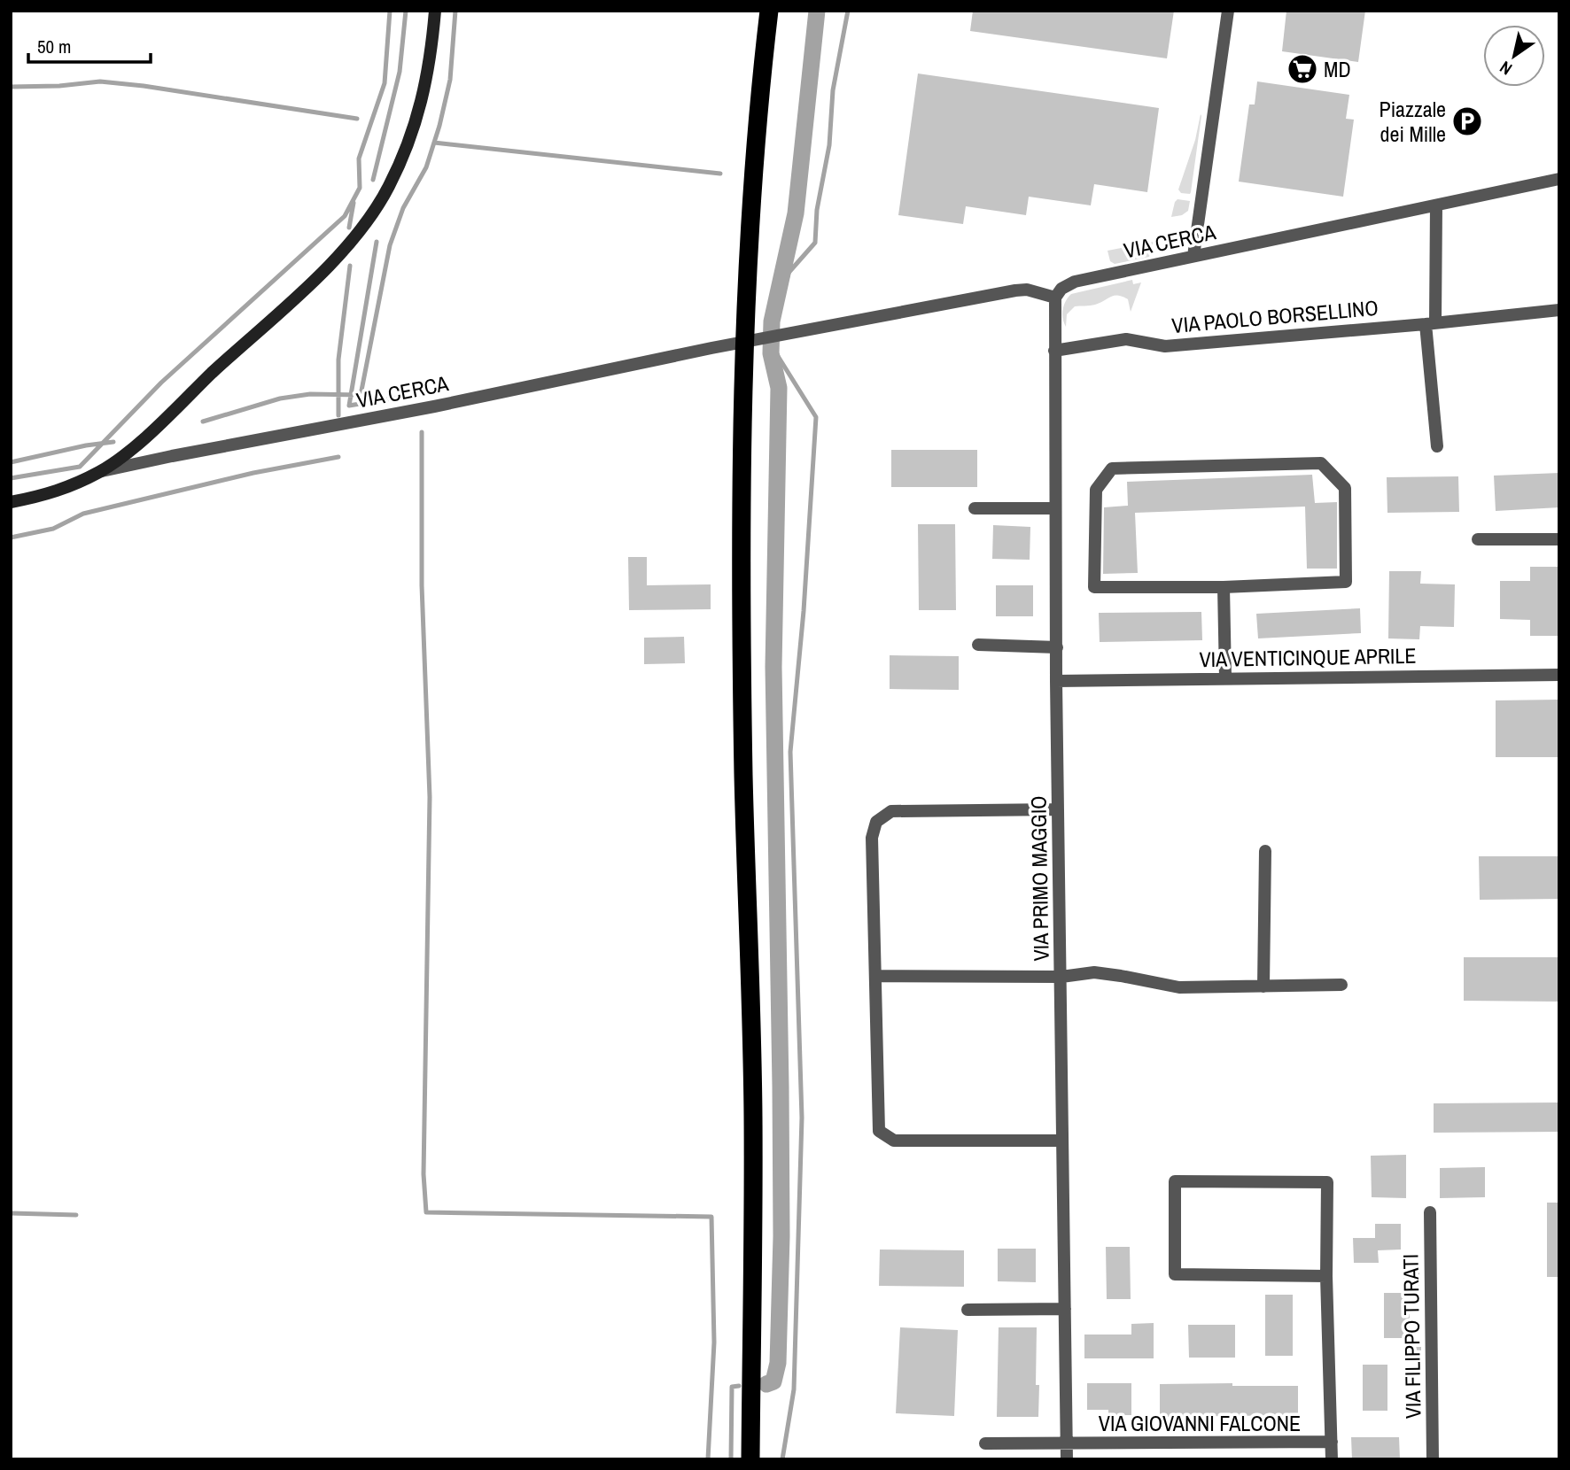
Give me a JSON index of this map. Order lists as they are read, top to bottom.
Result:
{
  "streets": {
    "street": [
      "VIA CERCA",
      "VIA PAOLO BORSELLINO",
      "VIA VENTICINQUE APRILE",
      "VIA PRIMO MAGGIO",
      "VIA FILIPPO TURATI",
      "VIA GIOVANNI FALCONE"
    ]
  },
  "crossings": [
    ["VIA CERCA", "VIA PRIMO MAGGIO"],
    ["VIA PAOLO BORSELLINO", "VIA PRIMO MAGGIO"],
    ["VIA VENTICINQUE APRILE", "VIA PRIMO MAGGIO"],
    ["VIA PRIMO MAGGIO", "VIA GIOVANNI FALCONE"]
  ],
  "places": {
    "supermarket": ["MD"],
    "parking": ["Piazzale dei Mille"]
  },
  "scale_bar": "50 m",
  "north": "bottom left"
}
